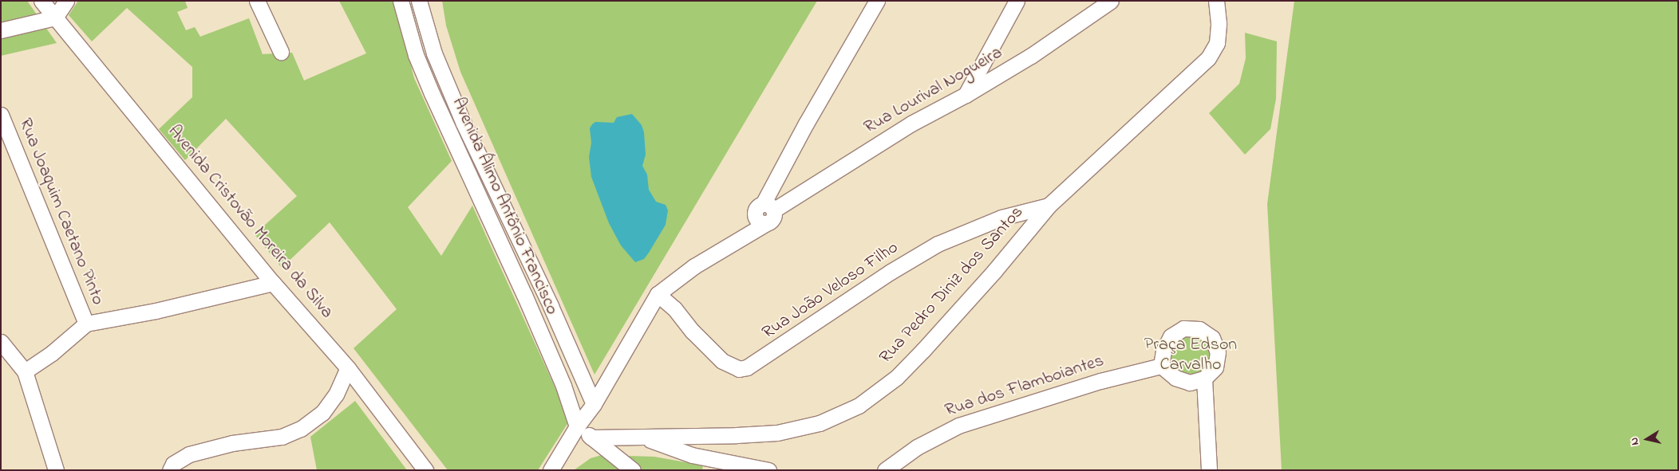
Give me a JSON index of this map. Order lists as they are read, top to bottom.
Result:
{
  "streets": {
    "street": [
      "Rua Lourival Nogueira",
      "Avenida Álimo Antônio Francisco",
      "Rua Joaquim Caetano Pinto",
      "Avenida Cristovão Moreira da Silva",
      "Rua Pedro Diniz dos Santos",
      "Rua João Veloso Filho",
      "Rua dos Flamboiantes"
    ]
  },
  "crossings": [
    ["Rua Pedro Diniz dos Santos", "Rua João Veloso Filho"]
  ],
  "parks": ["Praça Edson Carvalho"],
  "north": "left"
}
